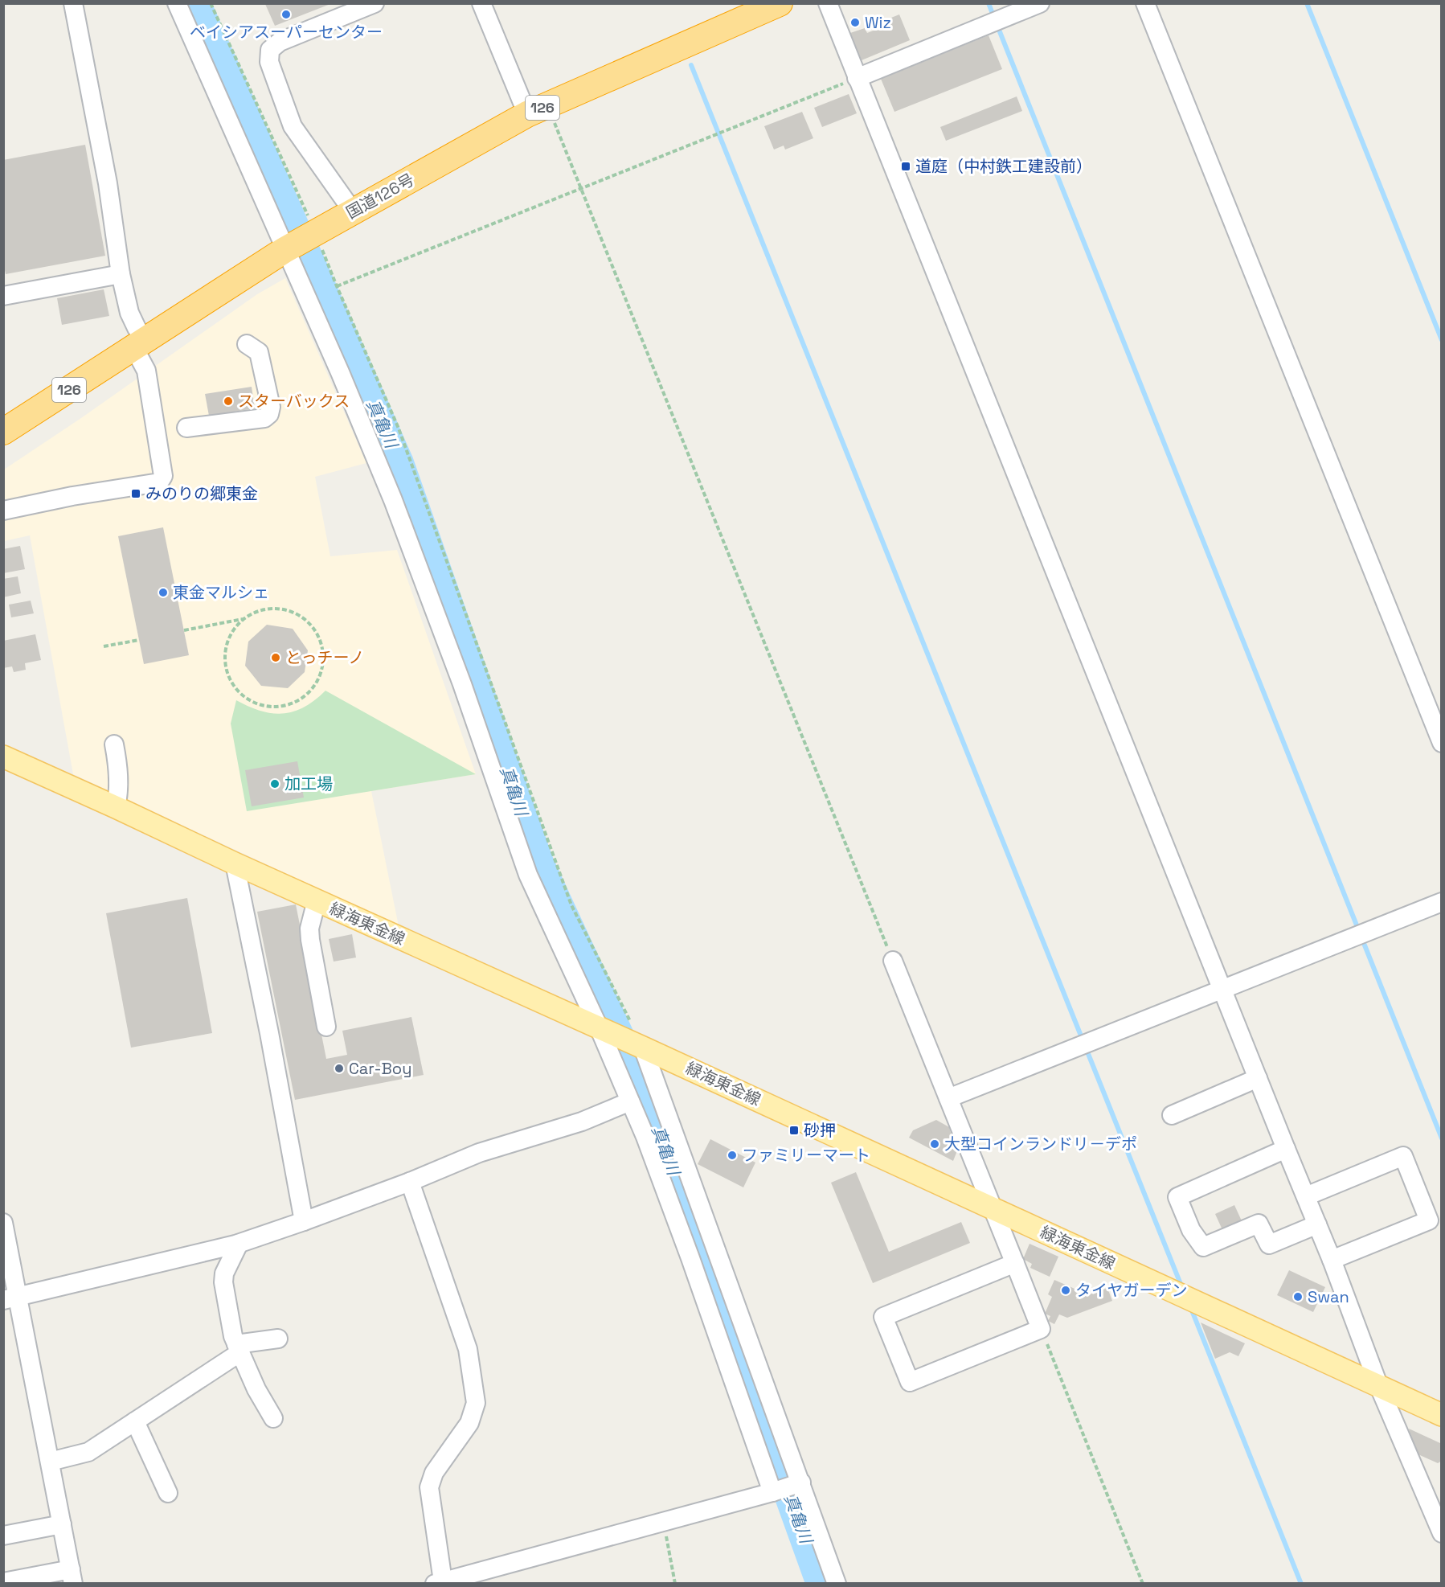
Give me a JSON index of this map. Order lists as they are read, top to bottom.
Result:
{
  "streets": {
    "highway": ["126", "国道126号"],
    "main road": ["緑海東金線"]
  },
  "water": ["真亀川"],
  "places": {
    "other": [
      "ベイシアスーパーセンター",
      "Wiz",
      "スターバックス",
      "東金マルシェ",
      "とっチーノ",
      "加工場",
      "Car-Boy",
      "大型コインランドリ－デポ",
      "ファミリーマート",
      "タイヤガーデン",
      "Swan"
    ],
    "transit": ["道庭（中村鉄工建設前）", "みのりの郷東金", "砂押"]
  }
}
